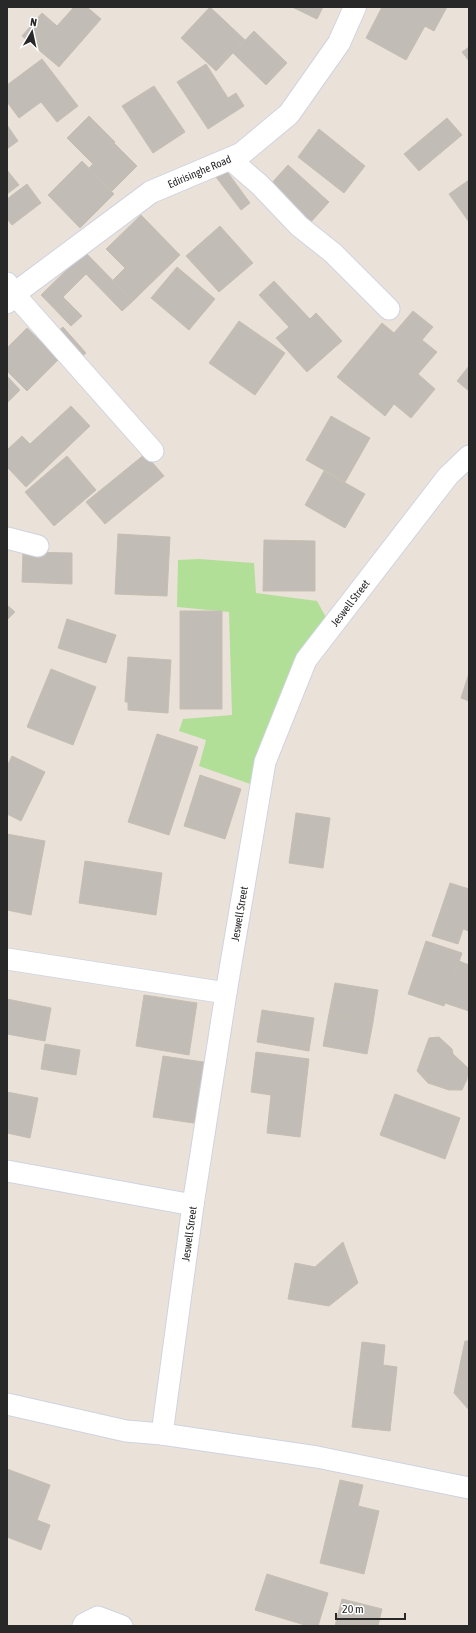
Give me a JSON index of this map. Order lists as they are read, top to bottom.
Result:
{
  "streets": {
    "main road": ["Edirisinghe Road"],
    "street": ["Jeswell Street"]
  },
  "scale_bar": "20 m",
  "north": "top"
}
